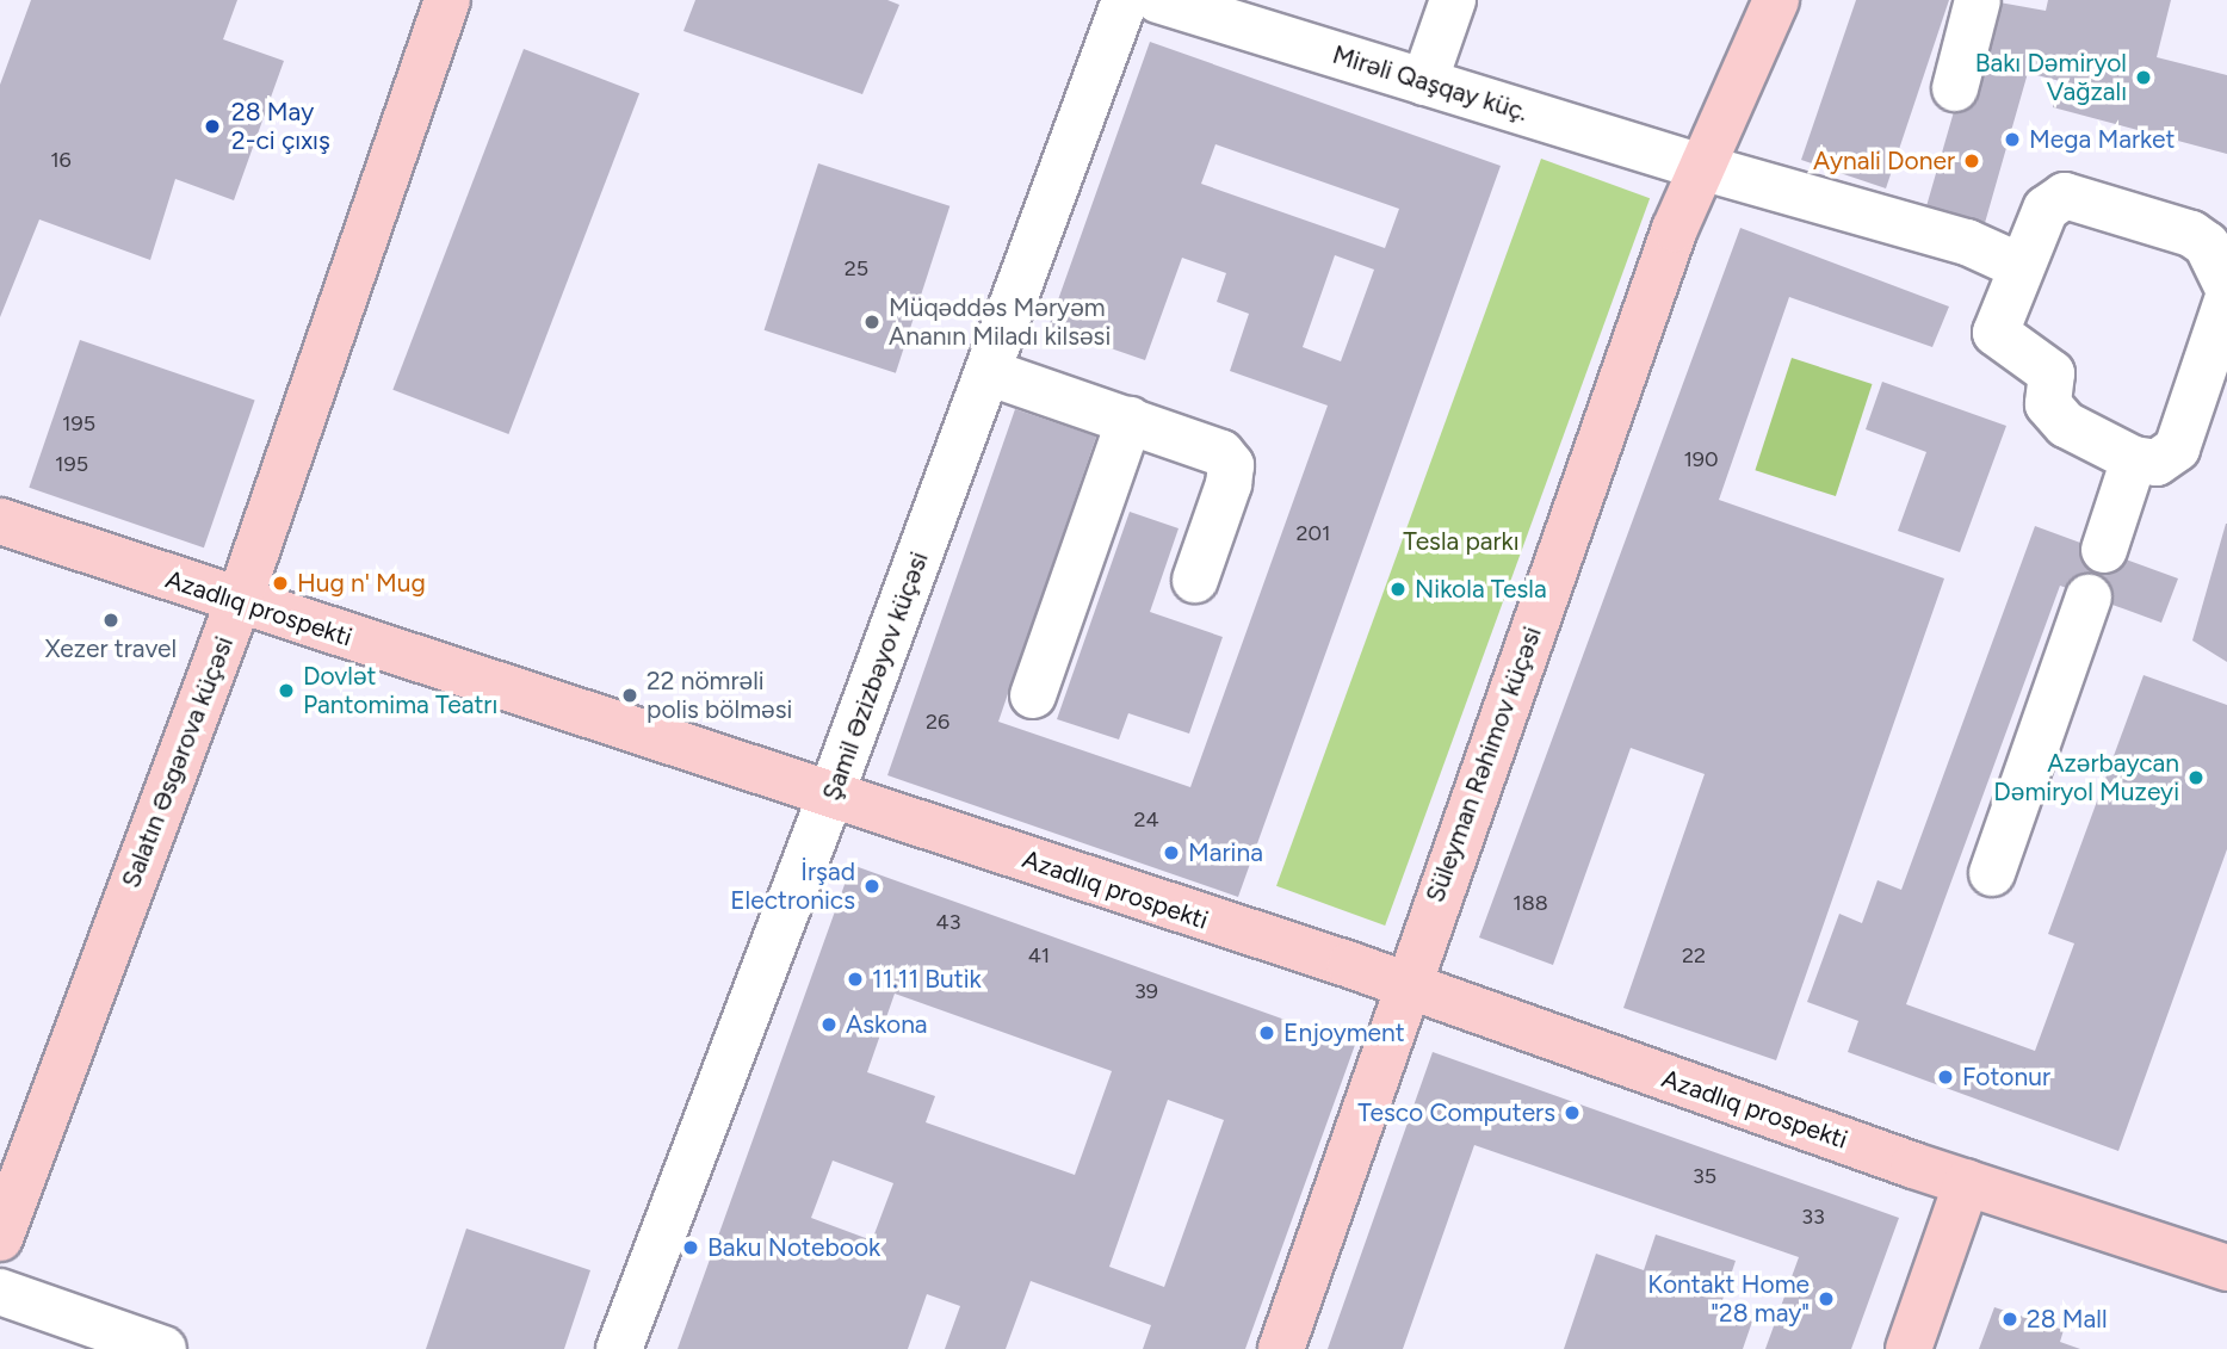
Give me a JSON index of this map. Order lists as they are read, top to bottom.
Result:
{
  "streets": {
    "main road": ["Azadlıq prospekti", "Salatın Əsgərova küçəsi", "Süleyman Rəhimov küçəsi"],
    "street": ["Mirəli Qaşqay küç.", "Şamil Əzizbəyov küçəsi"]
  },
  "crossings": [
    ["Mirəli Qaşqay küç.", "Süleyman Rəhimov küçəsi"],
    ["Azadlıq prospekti", "Şamil Əzizbəyov küçəsi"],
    ["Azadlıq prospekti", "Salatın Əsgərova küçəsi"],
    ["Azadlıq prospekti", "Süleyman Rəhimov küçəsi"]
  ],
  "parks": ["Tesla parkı"],
  "places": [
    "Bakı Dəmiryol Vağzalı",
    "28 May 2-ci çıxış",
    "Mega Market",
    "Aynali Doner",
    "Müqəddəs Məryəm Ananın Miladı kilsəsi",
    "Hug n' Mug",
    "Nikola Tesla",
    "Xezer travel",
    "Dovlət Pantomima Teatrı",
    "22 nömrəli polis bölməsi",
    "Azərbaycan Dəmiryol Muzeyi",
    "Marina",
    "İrşad Electronics",
    "11.11 Butik",
    "Askona",
    "Enjoyment",
    "Fotonur",
    "Tesco Computers",
    "Baku Notebook",
    "Kontakt Home \"28 may\"",
    "28 Mall"
  ],
  "house_numbers": [
    "16",
    "25",
    "195",
    "190",
    "195",
    "201",
    "26",
    "24",
    "188",
    "43",
    "41",
    "22",
    "39",
    "35",
    "33"
  ]
}
